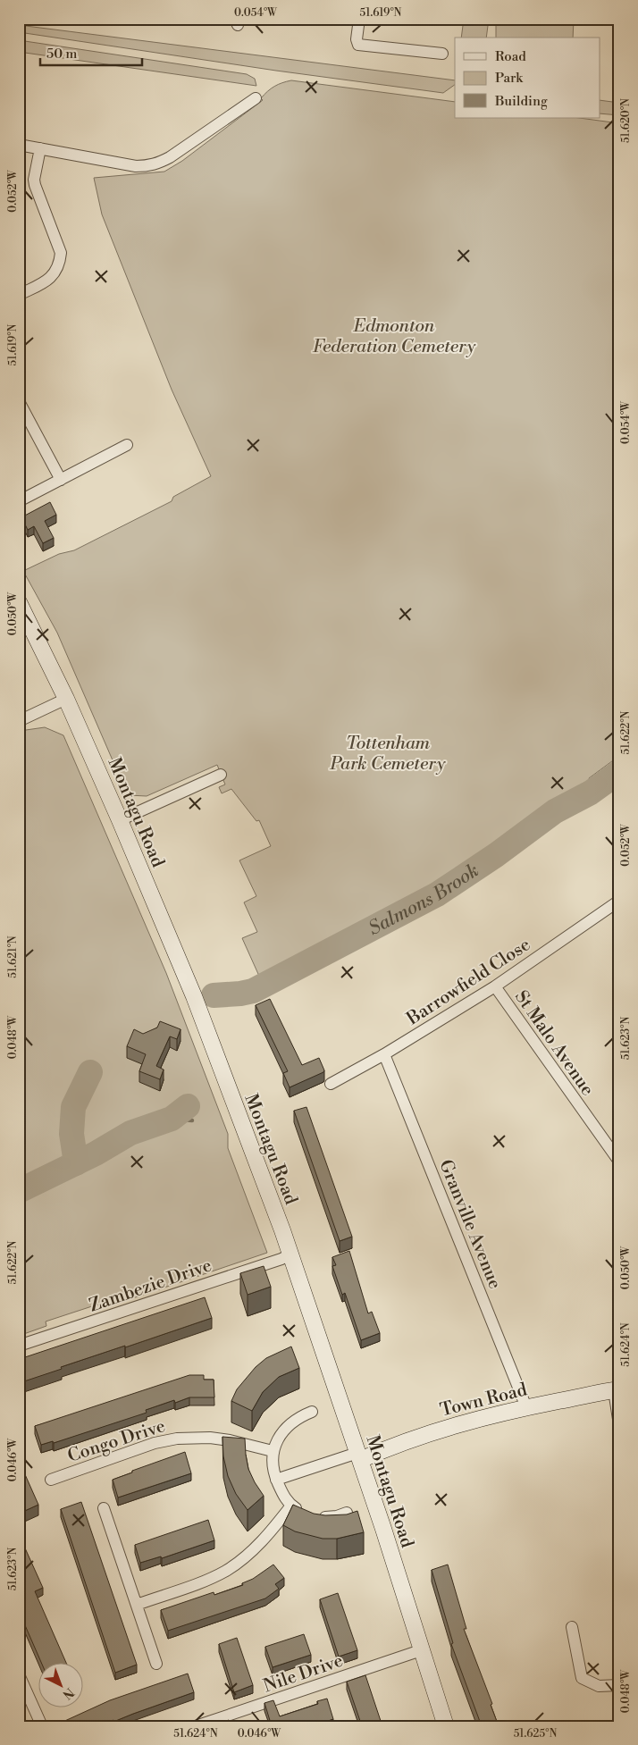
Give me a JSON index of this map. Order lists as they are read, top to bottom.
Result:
{
  "streets": {
    "main road": ["Montagu Road", "Town Road"],
    "street": [
      "Barrowfield Close",
      "St Malo Avenue",
      "Granville Avenue",
      "Zambezie Drive",
      "Congo Drive",
      "Nile Drive"
    ]
  },
  "crossings": [
    ["Montagu Road", "Zambezie Drive"],
    ["Montagu Road", "Town Road"],
    ["Montagu Road", "Nile Drive"],
    ["Barrowfield Close", "St Malo Avenue"],
    ["Barrowfield Close", "Granville Avenue"],
    ["Granville Avenue", "Town Road"]
  ],
  "water": ["Salmons Brook"],
  "parks": ["Edmonton Federation Cemetery", "Tottenham Park Cemetery"],
  "legend": ["Road", "Park", "Building"],
  "scale_bar": "50 m",
  "north": "bottom right",
  "coordinates": [
    "0.054°W",
    "51.619°N",
    "51.620°N",
    "0.052°W",
    "0.050°W",
    "51.622°N",
    "51.621°N",
    "0.048°W",
    "51.623°N",
    "51.624°N",
    "0.046°W",
    "51.625°N"
  ]
}
